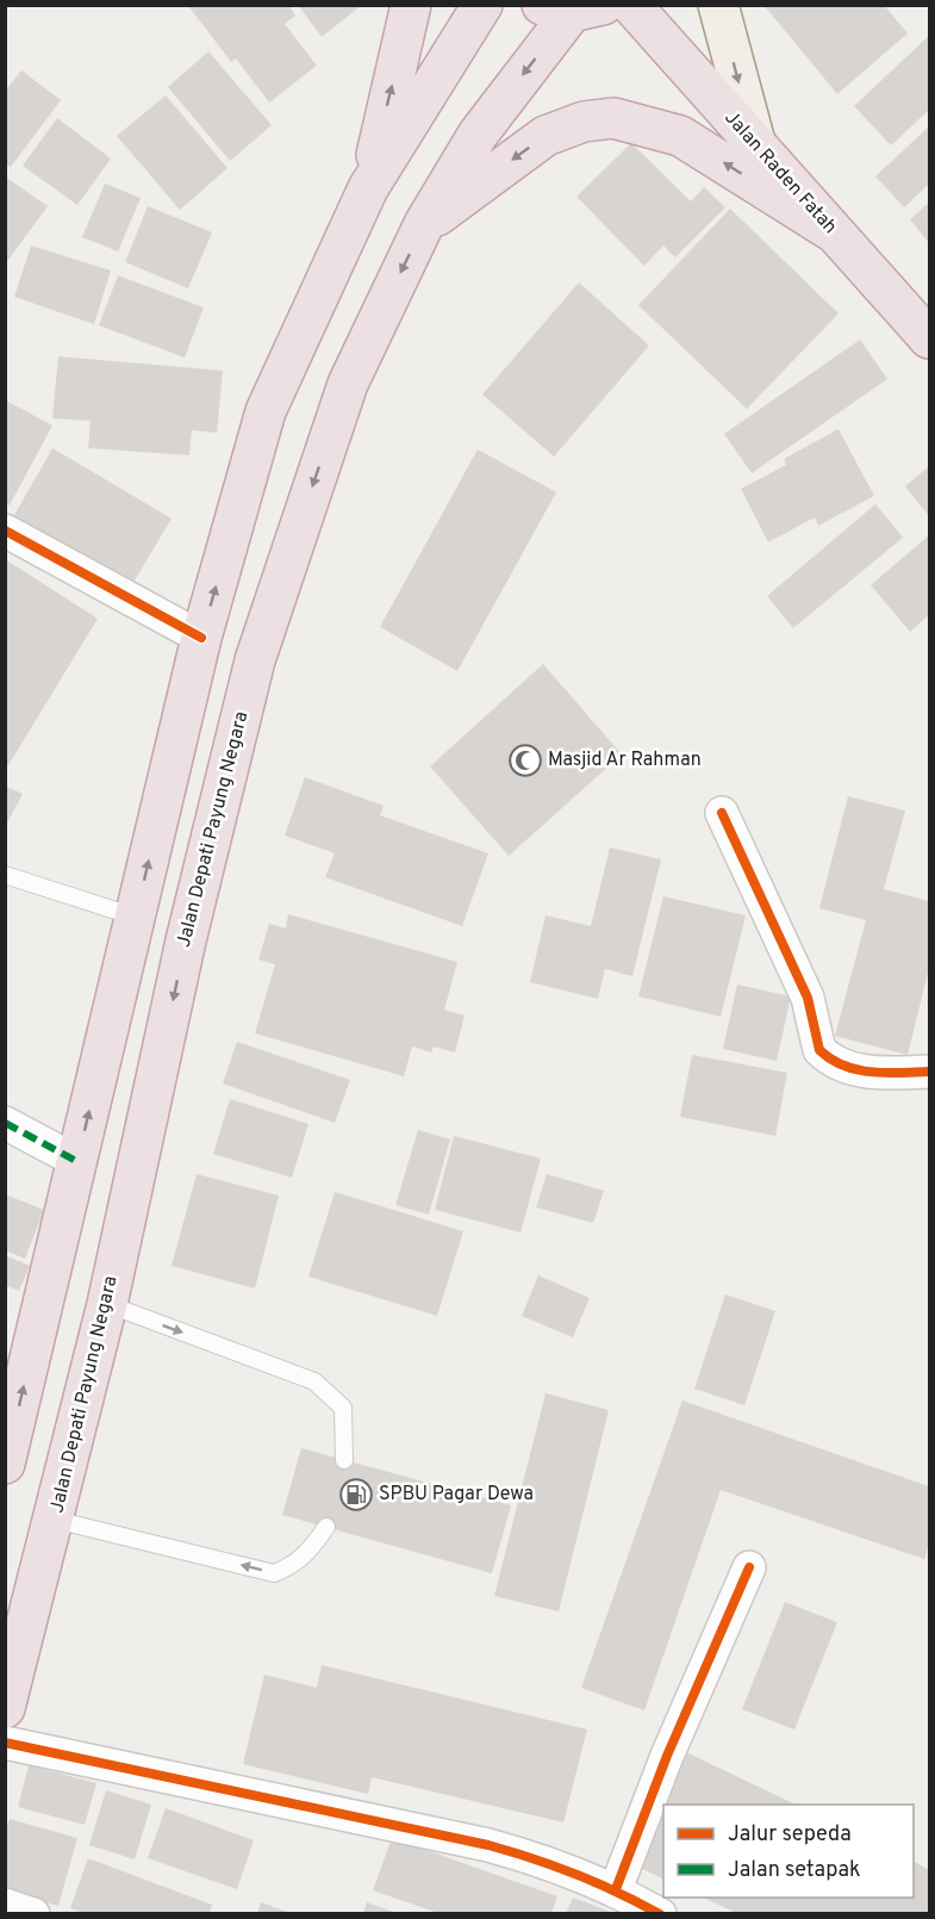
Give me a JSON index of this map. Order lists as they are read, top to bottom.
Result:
{
  "streets": {
    "highway": ["Jalan Raden Fatah", "Jalan Depati Payung Negara"]
  },
  "places": {
    "mosque": ["Masjid Ar Rahman"],
    "fuel station": ["SPBU Pagar Dewa"]
  },
  "legend": ["Jalur sepeda", "Jalan setapak"]
}
